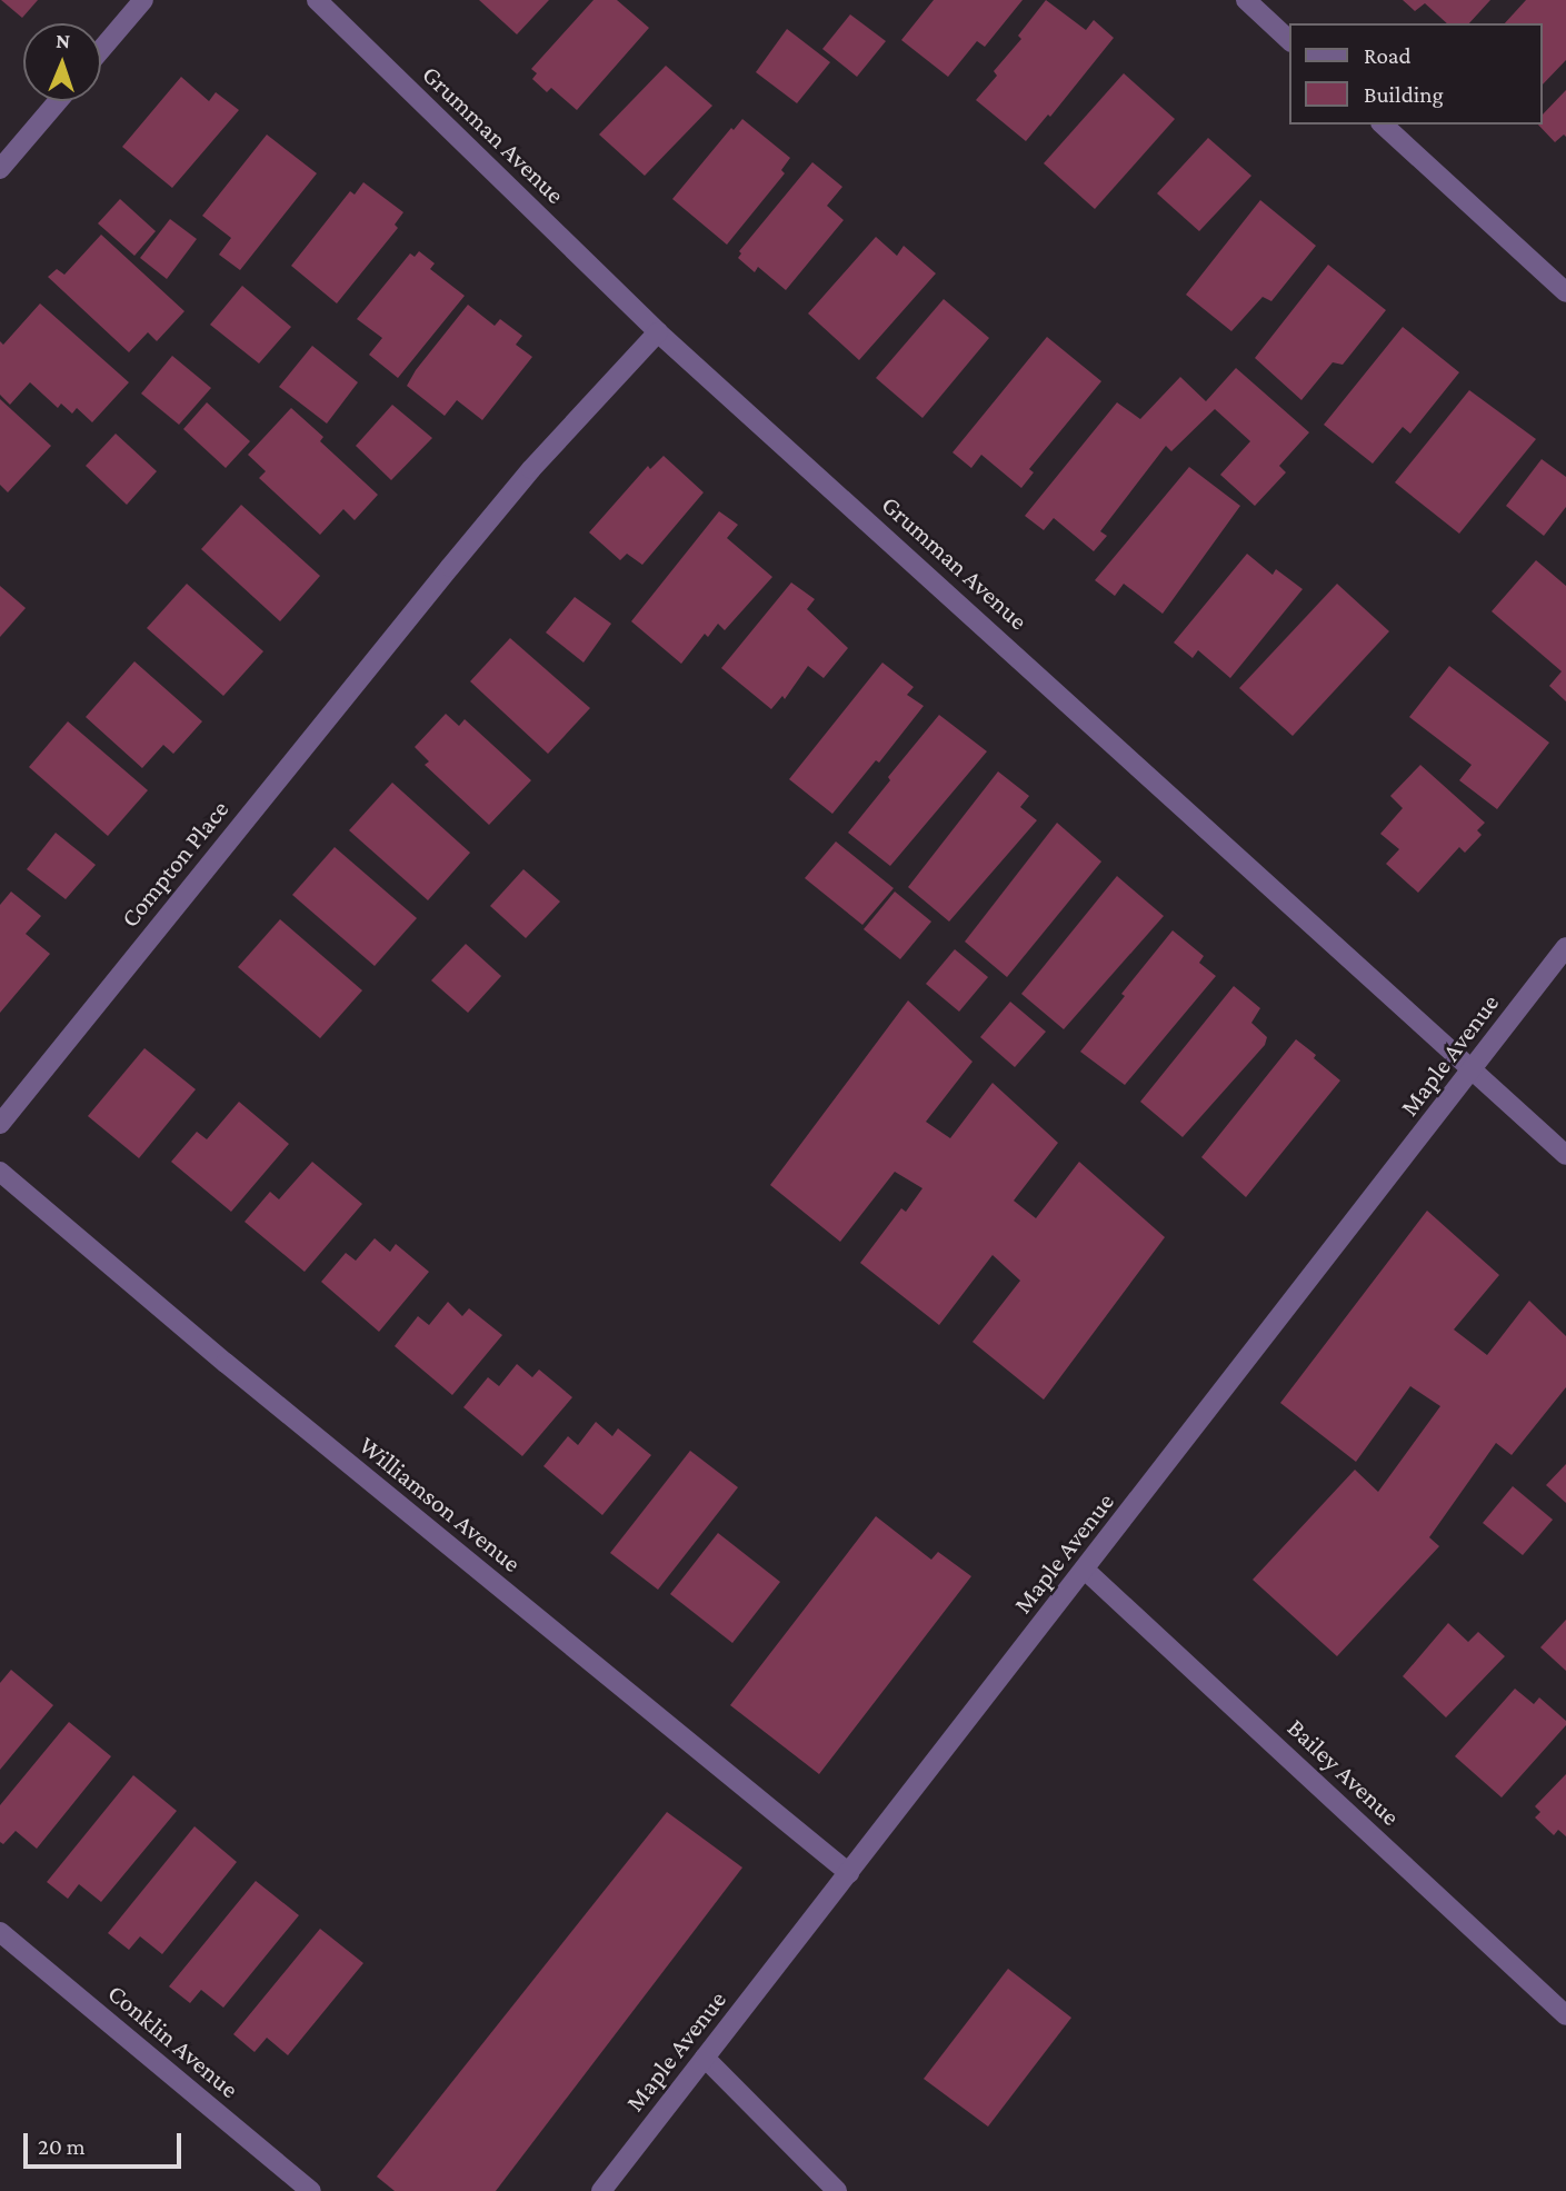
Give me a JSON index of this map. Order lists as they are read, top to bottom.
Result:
{
  "streets": {
    "street": [
      "Grumman Avenue",
      "Compton Place",
      "Maple Avenue",
      "Williamson Avenue",
      "Bailey Avenue",
      "Conklin Avenue"
    ]
  },
  "crossings": [
    ["Grumman Avenue", "Compton Place"],
    ["Grumman Avenue", "Maple Avenue"],
    ["Maple Avenue", "Williamson Avenue"],
    ["Maple Avenue", "Bailey Avenue"]
  ],
  "legend": ["Road", "Building"],
  "scale_bar": "20 m",
  "north": "top"
}
